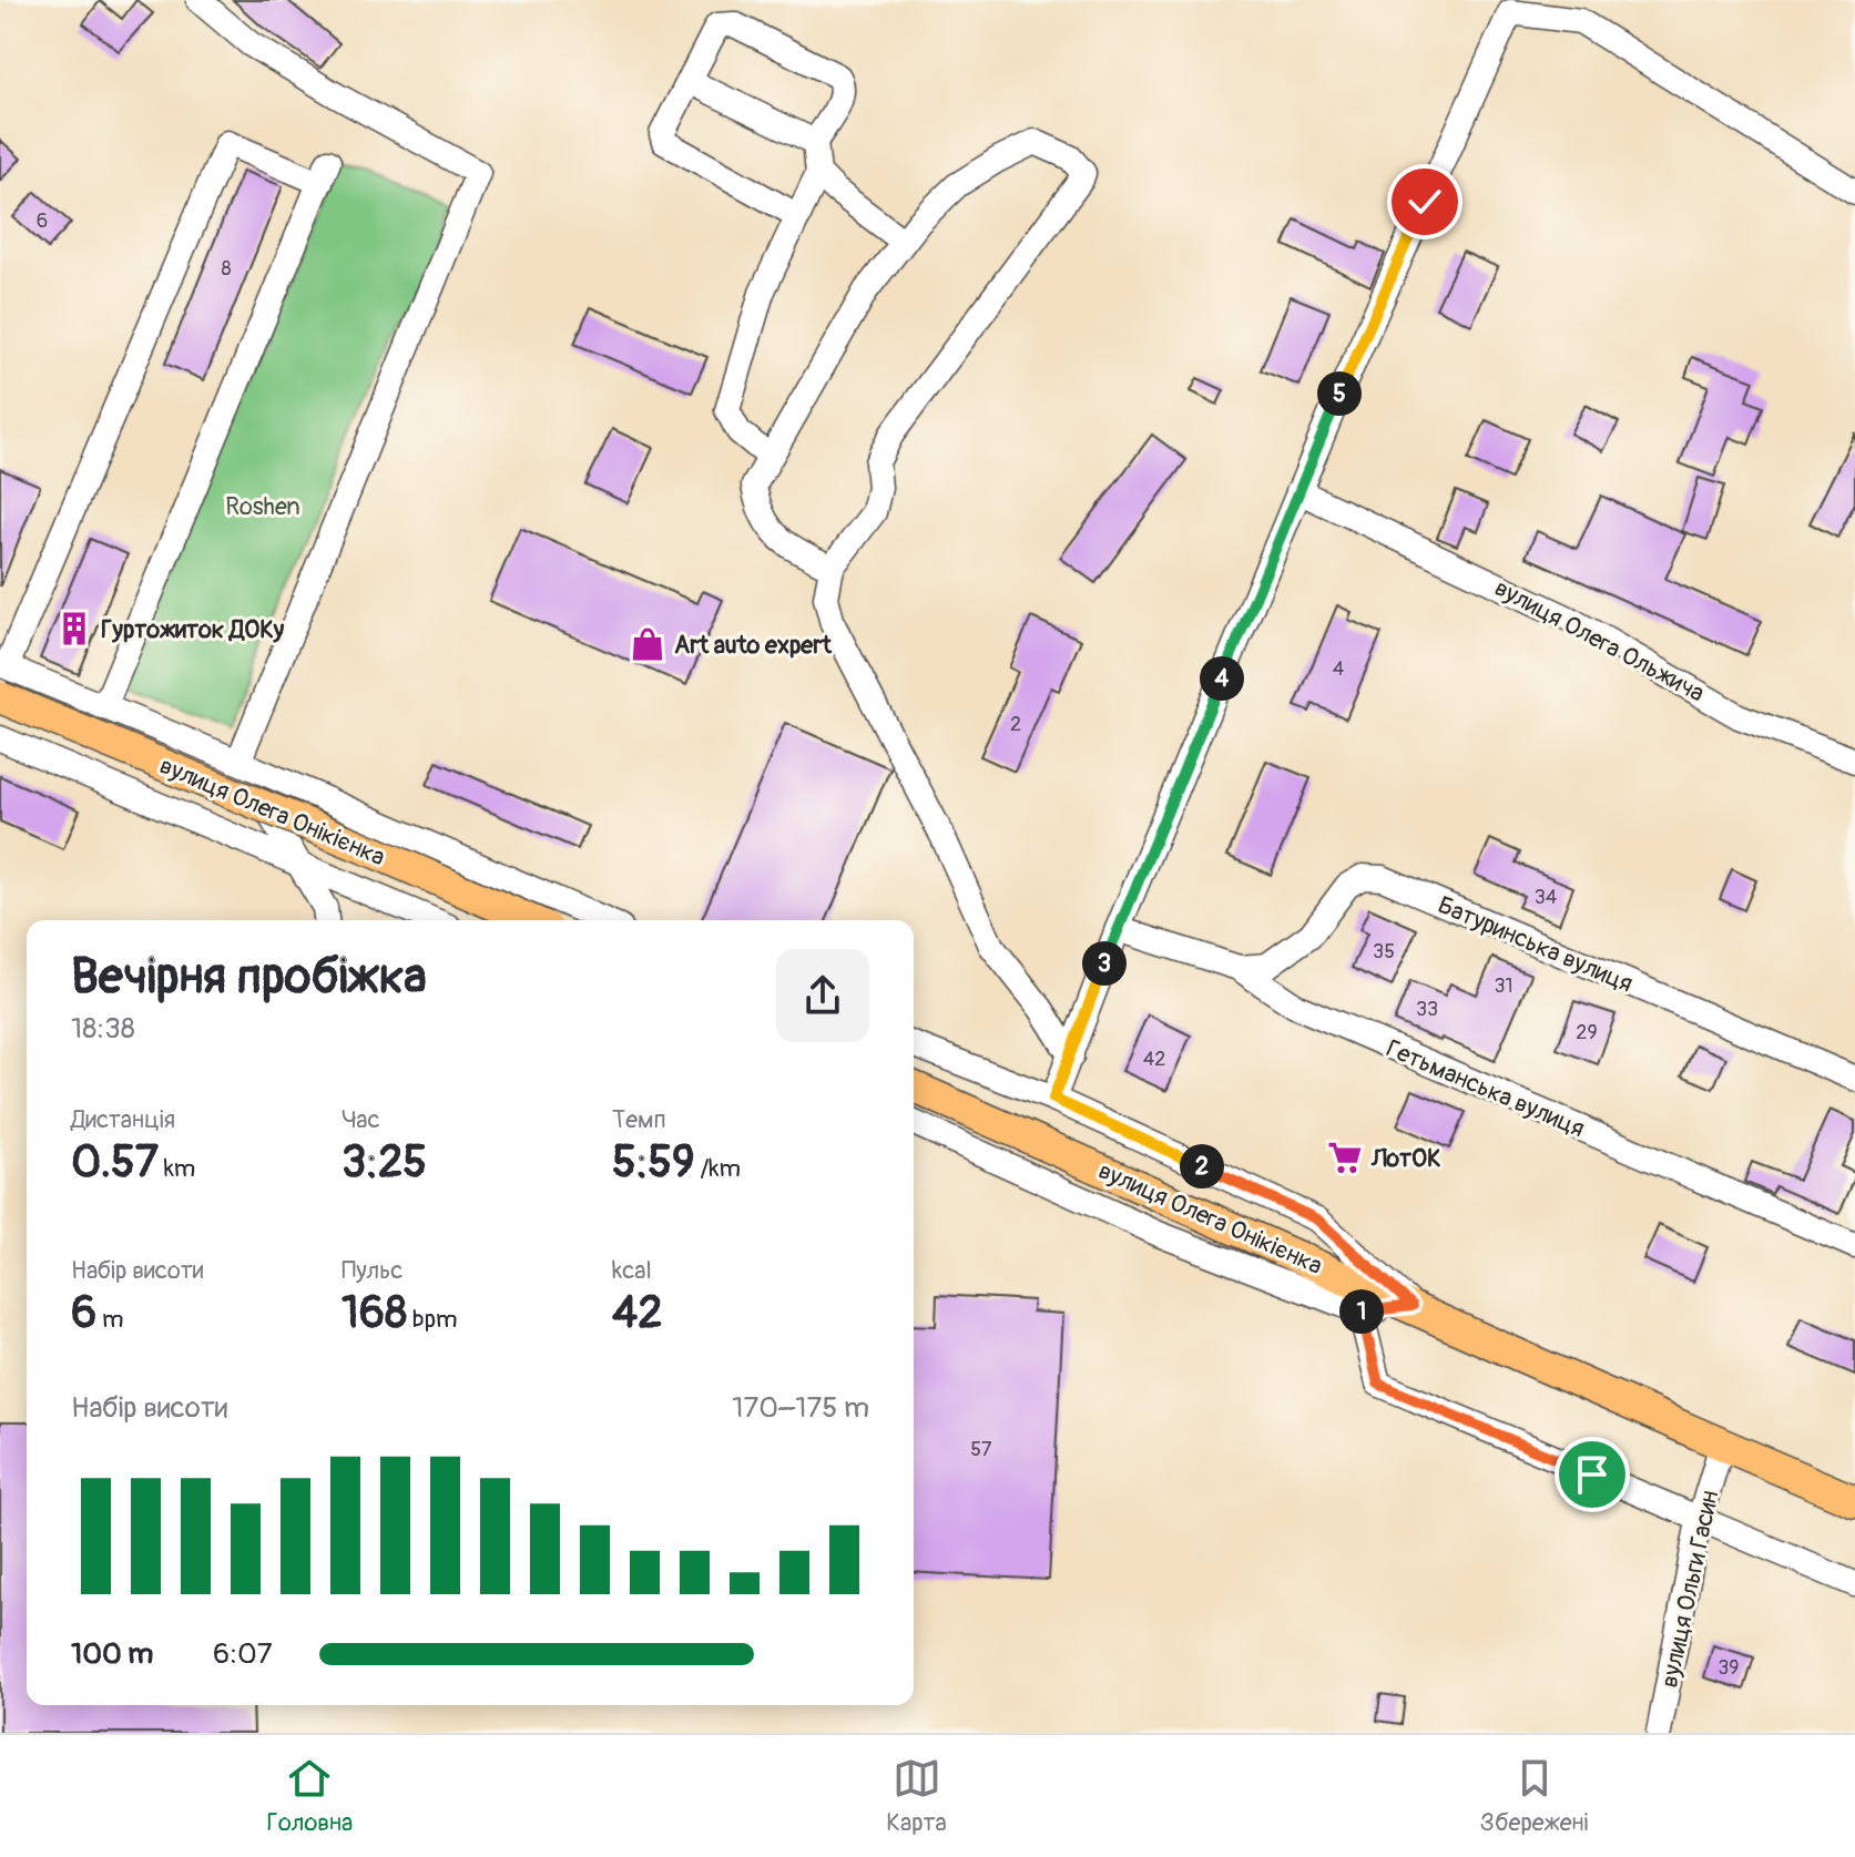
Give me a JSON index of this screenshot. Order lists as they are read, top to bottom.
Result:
{
  "streets": {
    "main road": ["вулиця Олега Онікієнка"],
    "street": [
      "вулиця Олега Ольжича",
      "Батуринська вулиця",
      "Гетьманська вулиця",
      "вулиця Ольги Гасин"
    ]
  },
  "crossings": [
    ["вулиця Олега Онікієнка", "вулиця Ольги Гасин"],
    ["Батуринська вулиця", "Гетьманська вулиця"]
  ],
  "parks": ["Roshen"],
  "places": {
    "building": ["Гуртожиток ДОКу"],
    "shop": ["Art auto expert"],
    "supermarket": ["ЛотОК"]
  },
  "house_numbers": [
    "6",
    "8",
    "4",
    "2",
    "34",
    "35",
    "31",
    "33",
    "29",
    "42",
    "57",
    "39"
  ],
  "page": {
    "pins": [
      "5",
      "4",
      "3",
      "2",
      "1"
    ],
    "heading": ["Вечірня пробіжка", "18:38"],
    "stats": [
      ["Дистанція", "0.57 km"],
      ["Час", "3:25"],
      ["Темп", "5:59 /km"],
      ["Набір висоти", "6 m"],
      ["Пульс", "168 bpm"],
      ["kcal", "42"]
    ],
    "chart": ["Набір висоти", "170–175 m"],
    "list": [
      {
        "name": "100 m",
        "note": "6:07"
      }
    ],
    "tabs": ["Головна", "Карта", "Збережені"]
  }
}
